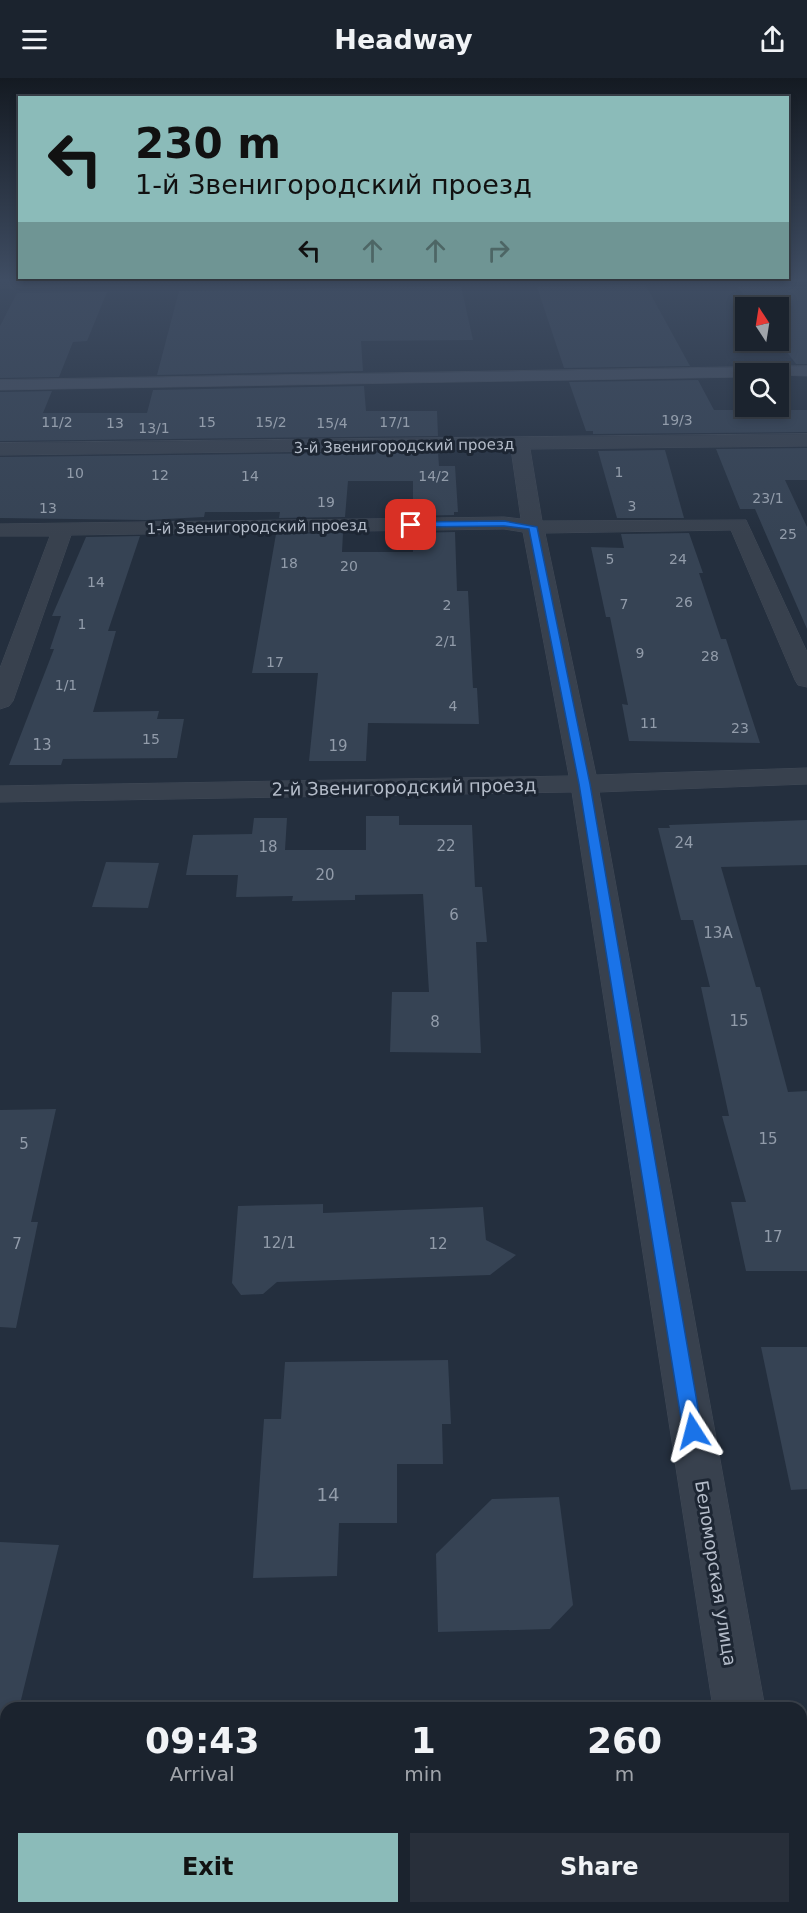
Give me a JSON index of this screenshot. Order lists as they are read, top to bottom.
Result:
{
  "streets": {
    "street": [
      "3-й Звенигородский проезд",
      "1-й Звенигородский проезд",
      "2-й Звенигородский проезд",
      "Беломорская улица"
    ]
  },
  "crossings": [
    ["3-й Звенигородский проезд", "Беломорская улица"],
    ["1-й Звенигородский проезд", "Беломорская улица"],
    ["2-й Звенигородский проезд", "Беломорская улица"]
  ],
  "house_numbers": [
    "19/3",
    "11/2",
    "15",
    "15/2",
    "17/1",
    "13",
    "15/4",
    "13/1",
    "1",
    "10",
    "12",
    "14",
    "14/2",
    "23/1",
    "19",
    "3",
    "13",
    "25",
    "5",
    "24",
    "18",
    "20",
    "14",
    "26",
    "7",
    "2",
    "1",
    "2/1",
    "9",
    "28",
    "17",
    "1/1",
    "4",
    "11",
    "23",
    "15",
    "13",
    "19",
    "24",
    "22",
    "18",
    "20",
    "6",
    "13А",
    "15",
    "8",
    "15",
    "5",
    "17",
    "12/1",
    "7",
    "12",
    "14"
  ],
  "north": "top",
  "page": {
    "header": "Headway",
    "turn": ["230 m", "1-й Звенигородский проезд"],
    "eta": [
      "09:43",
      "Arrival",
      "1",
      "min",
      "260",
      "m"
    ],
    "buttons": ["Exit", "Share"]
  }
}
